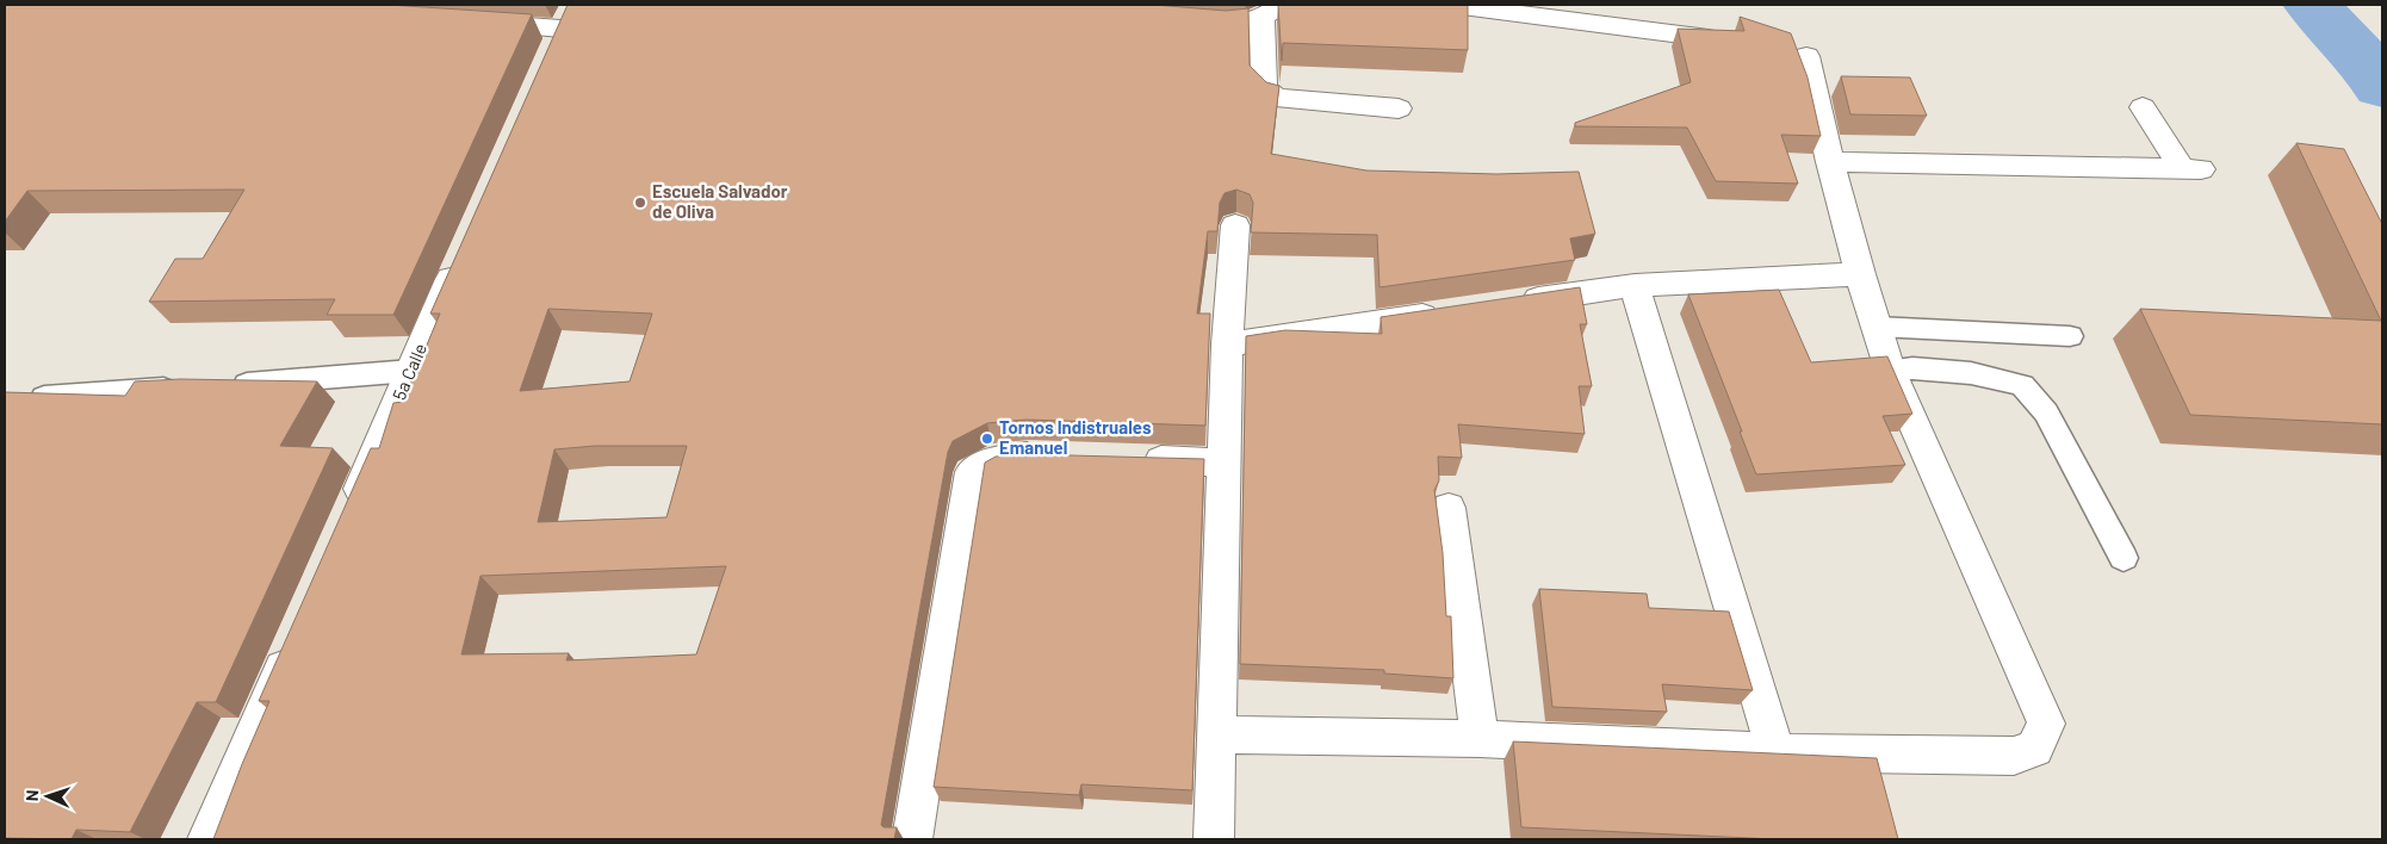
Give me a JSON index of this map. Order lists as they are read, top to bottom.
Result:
{
  "streets": {
    "street": ["5a Calle"]
  },
  "places": ["Escuela Salvador de Oliva", "Tornos Indistruales Emanuel"],
  "north": "left"
}
